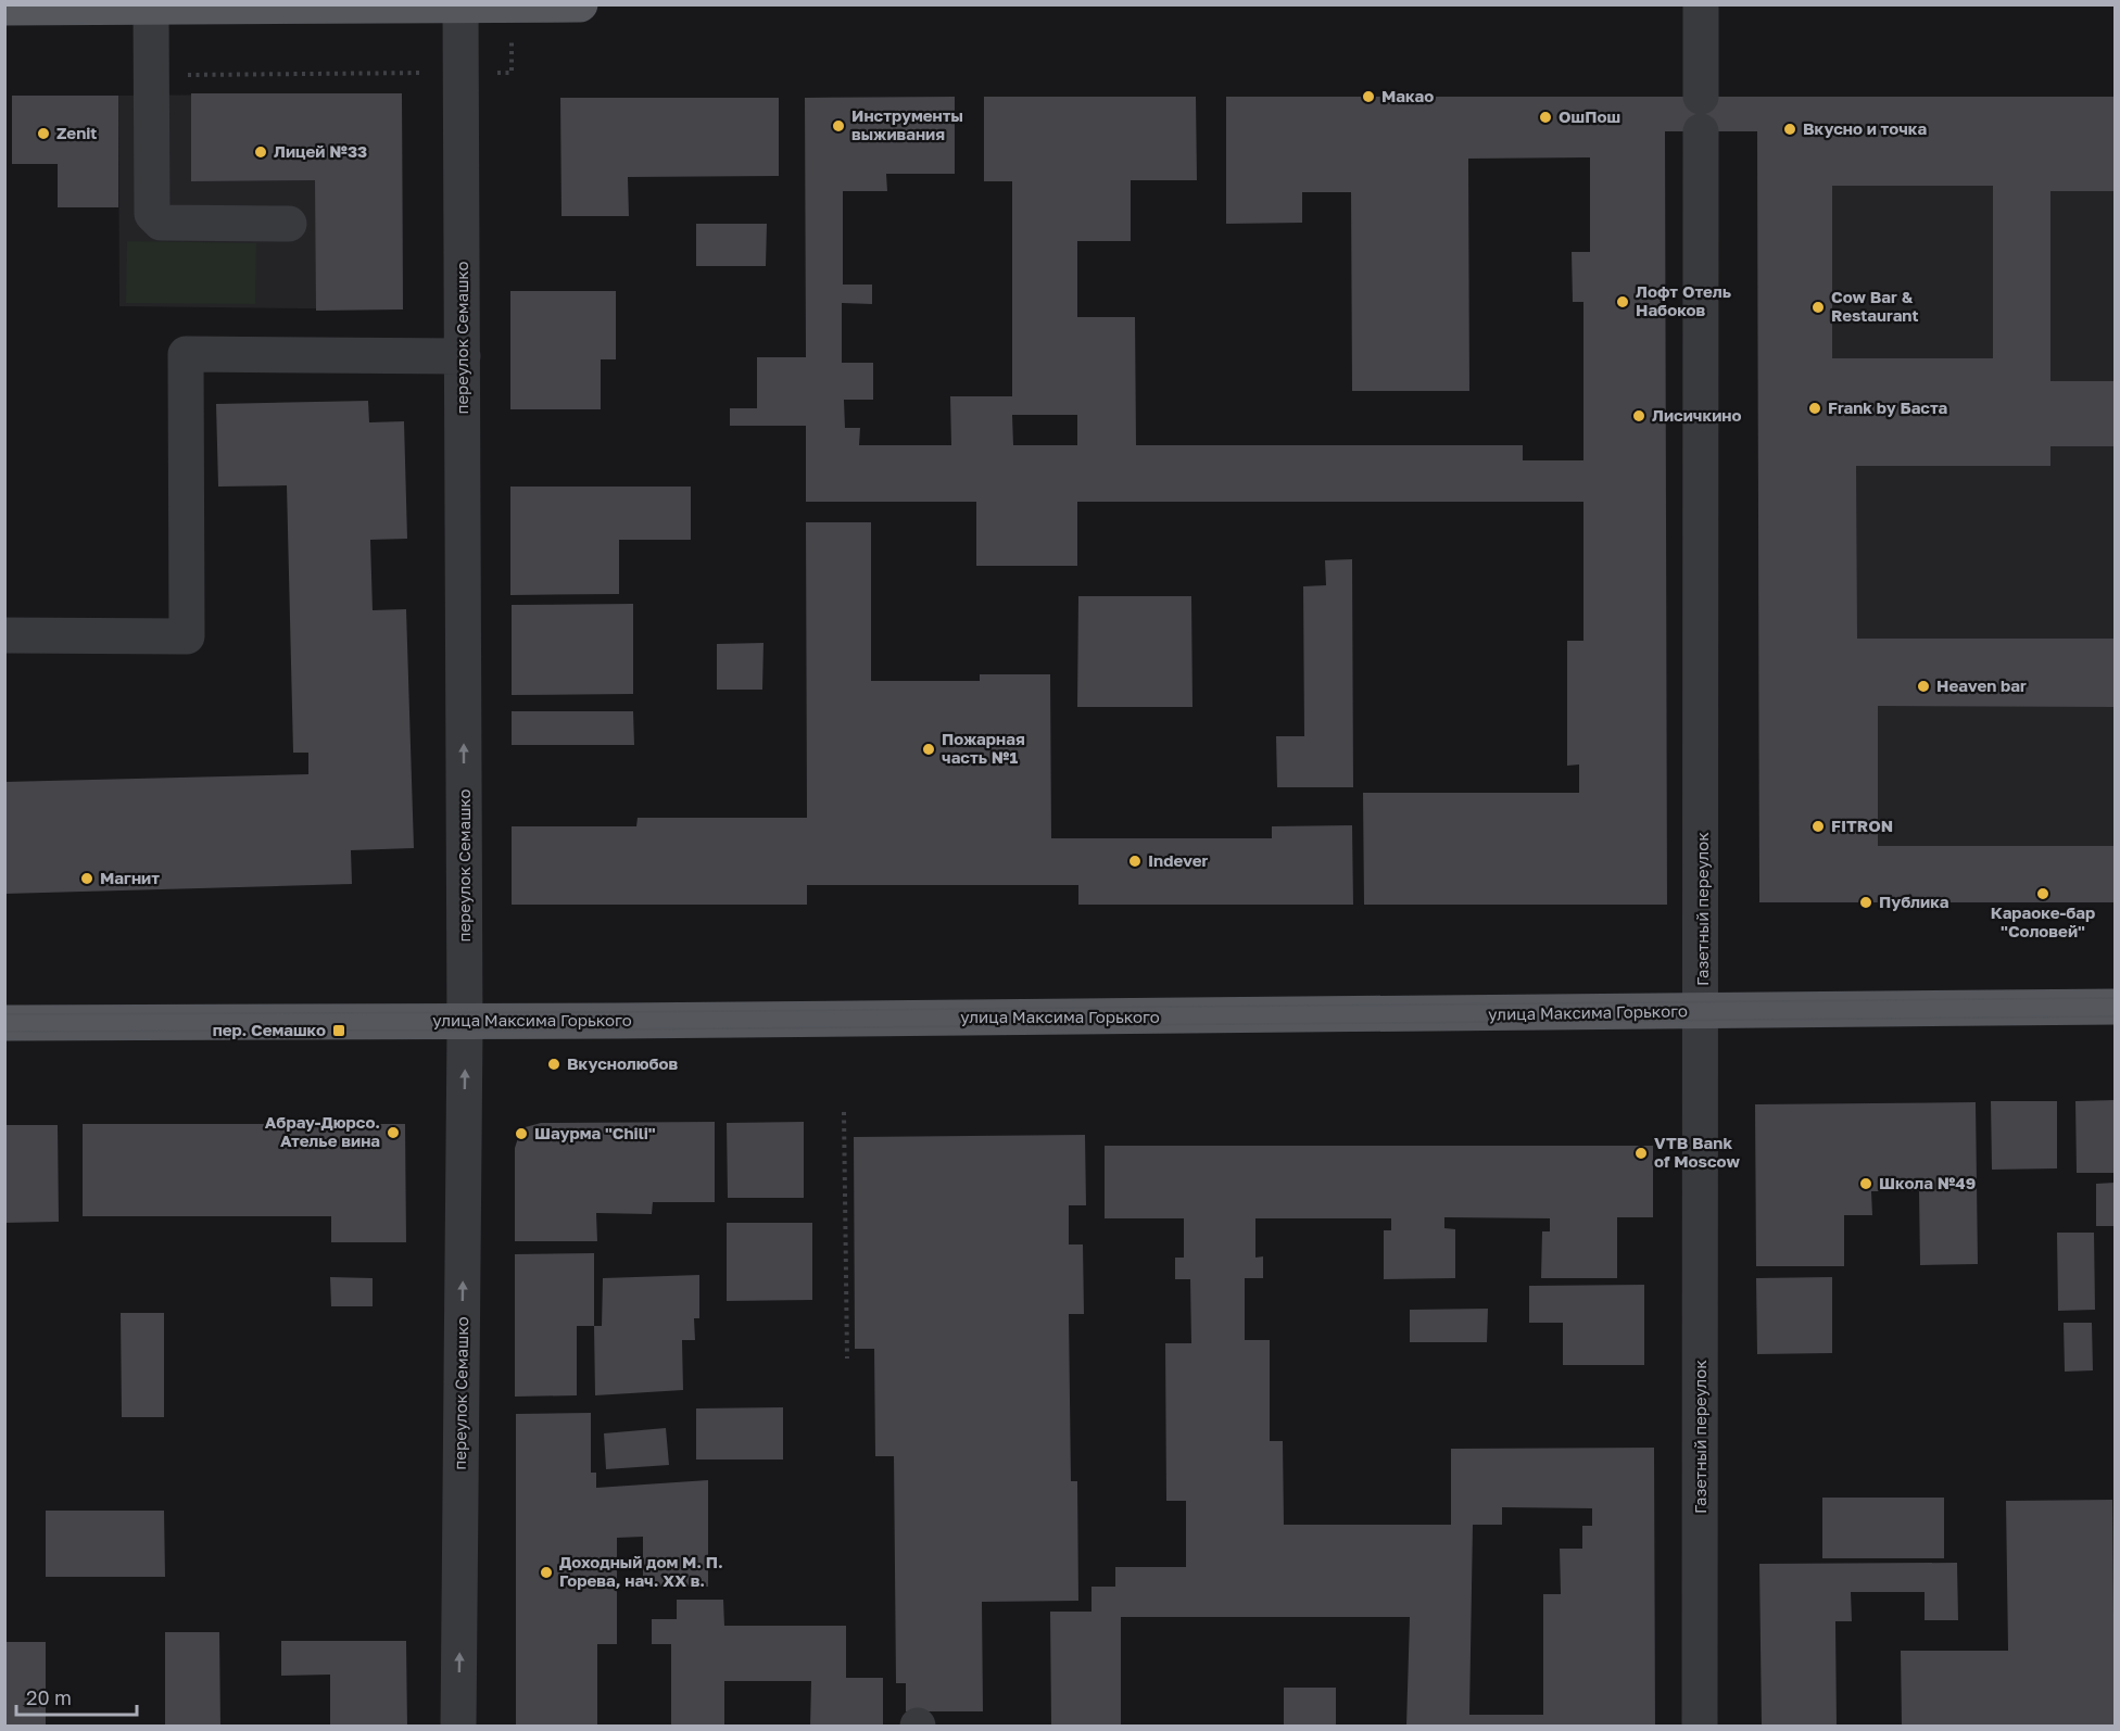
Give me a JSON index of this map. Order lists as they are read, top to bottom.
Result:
{
  "streets": {
    "main road": ["улица Максима Горького"],
    "street": ["переулок Семашко", "Газетный переулок"]
  },
  "crossings": [
    ["переулок Семашко", "улица Максима Горького"],
    ["Газетный переулок", "улица Максима Горького"]
  ],
  "one_way": ["переулок Семашко"],
  "places": {
    "other": [
      "Макао",
      "ОшПош",
      "Инструменты выживания",
      "Вкусно и точка",
      "Zenit",
      "Лицей №33",
      "Лофт Отель Набоков",
      "Cow Bar & Restaurant",
      "Frank by Баста",
      "Лисичкино",
      "Heaven bar",
      "Пожарная часть №1",
      "FITRON",
      "Indever",
      "Магнит",
      "Караоке-бар \"Соловей\"",
      "Публика",
      "Вкуснолюбов",
      "Абрау-Дюрсо. Ателье вина",
      "Шаурма \"Chili\"",
      "VTB Bank of Moscow",
      "Школа №49",
      "Доходный дом М. П. Горева, нач. ХХ в."
    ],
    "transit": ["пер. Семашко"]
  },
  "scale_bar": "20 m"
}
